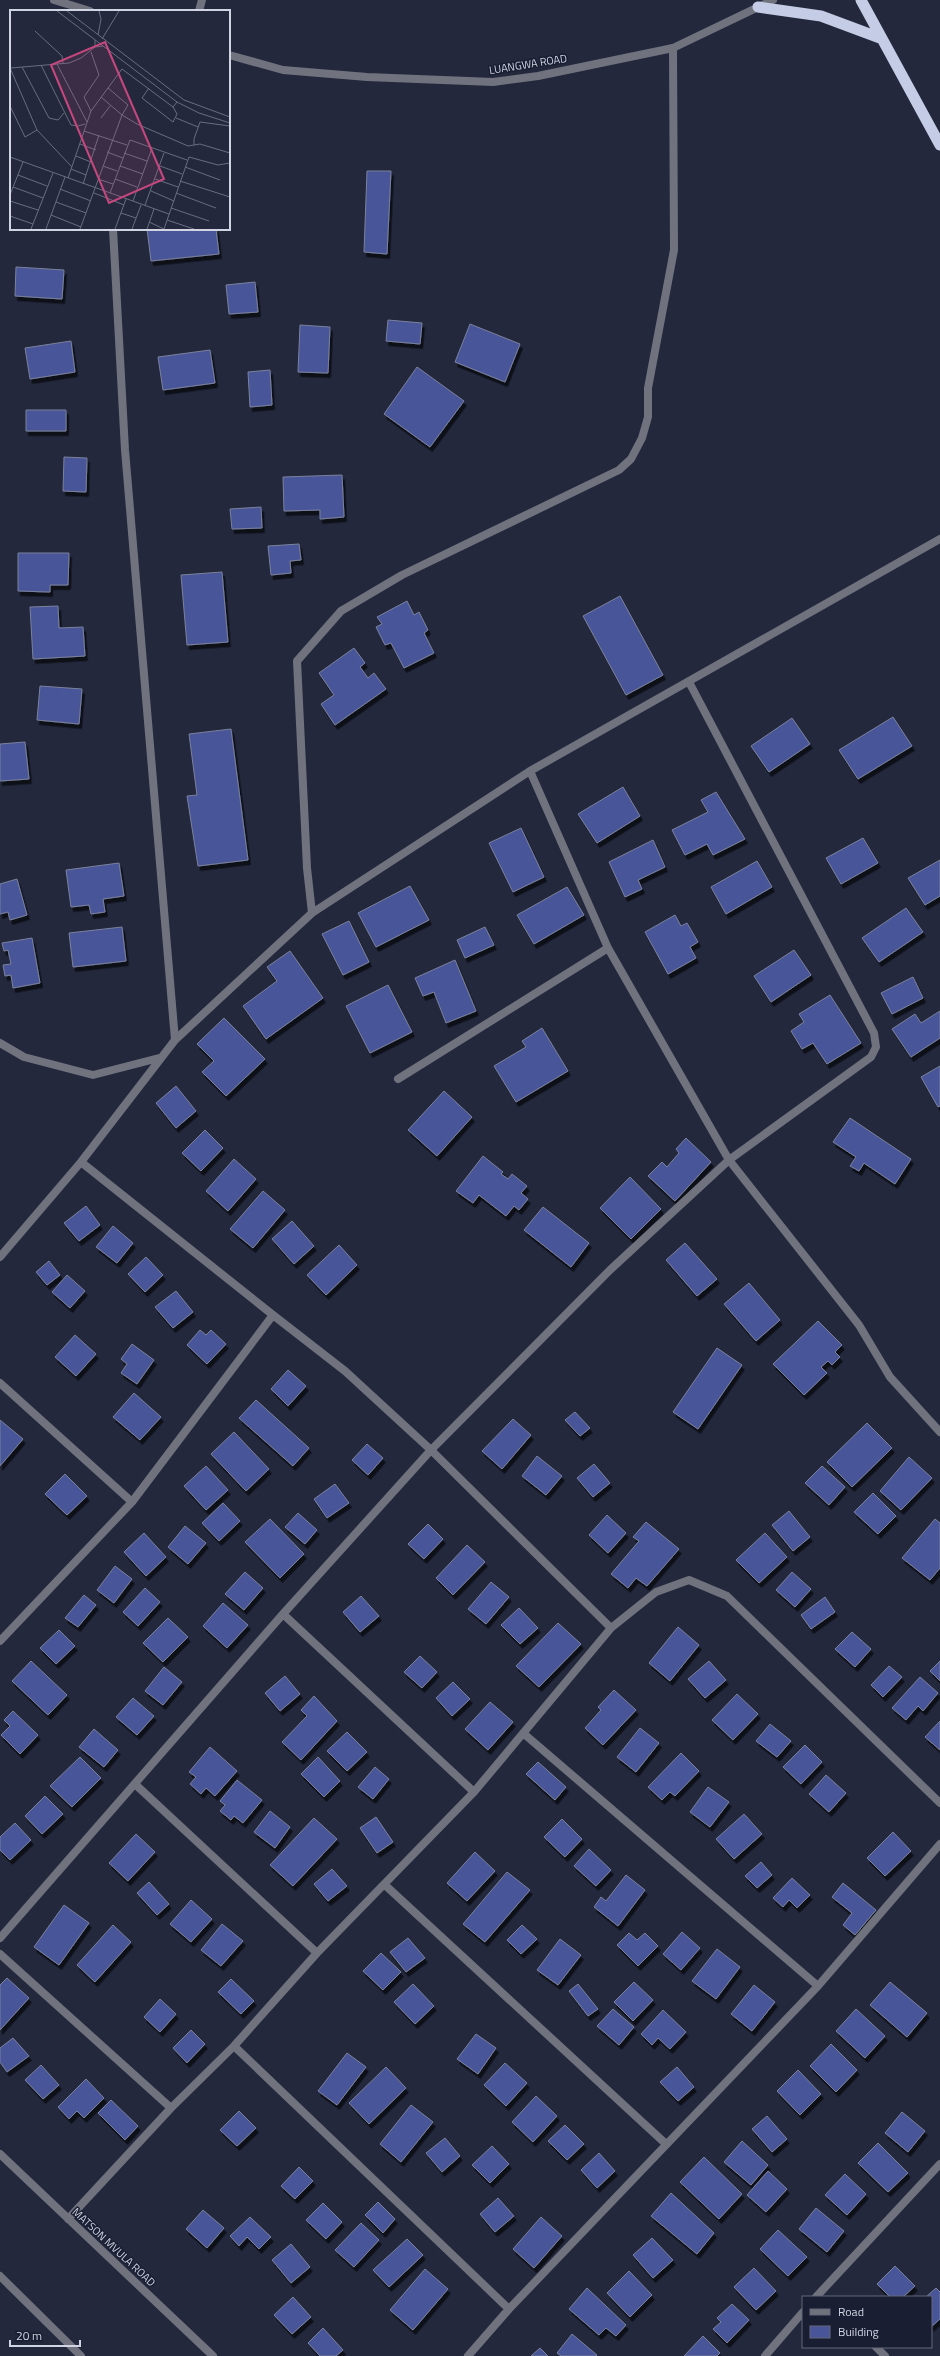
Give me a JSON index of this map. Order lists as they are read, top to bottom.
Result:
{
  "streets": {
    "street": ["LUANGWA ROAD", "MATSON MVULA ROAD"]
  },
  "legend": ["Road", "Building"],
  "scale_bar": "20 m"
}
